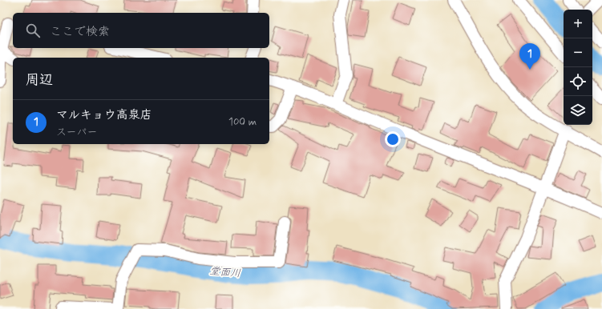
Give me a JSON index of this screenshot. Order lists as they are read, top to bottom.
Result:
{
  "water": ["堂面川"],
  "page": {
    "map_buttons": ["+", "−"],
    "search": "ここで検索",
    "pins": "1",
    "heading": "周辺",
    "list": [
      {
        "mark": "1",
        "name": "マルキョウ高泉店",
        "note": "スーパー",
        "value": "100 m"
      }
    ]
  }
}
